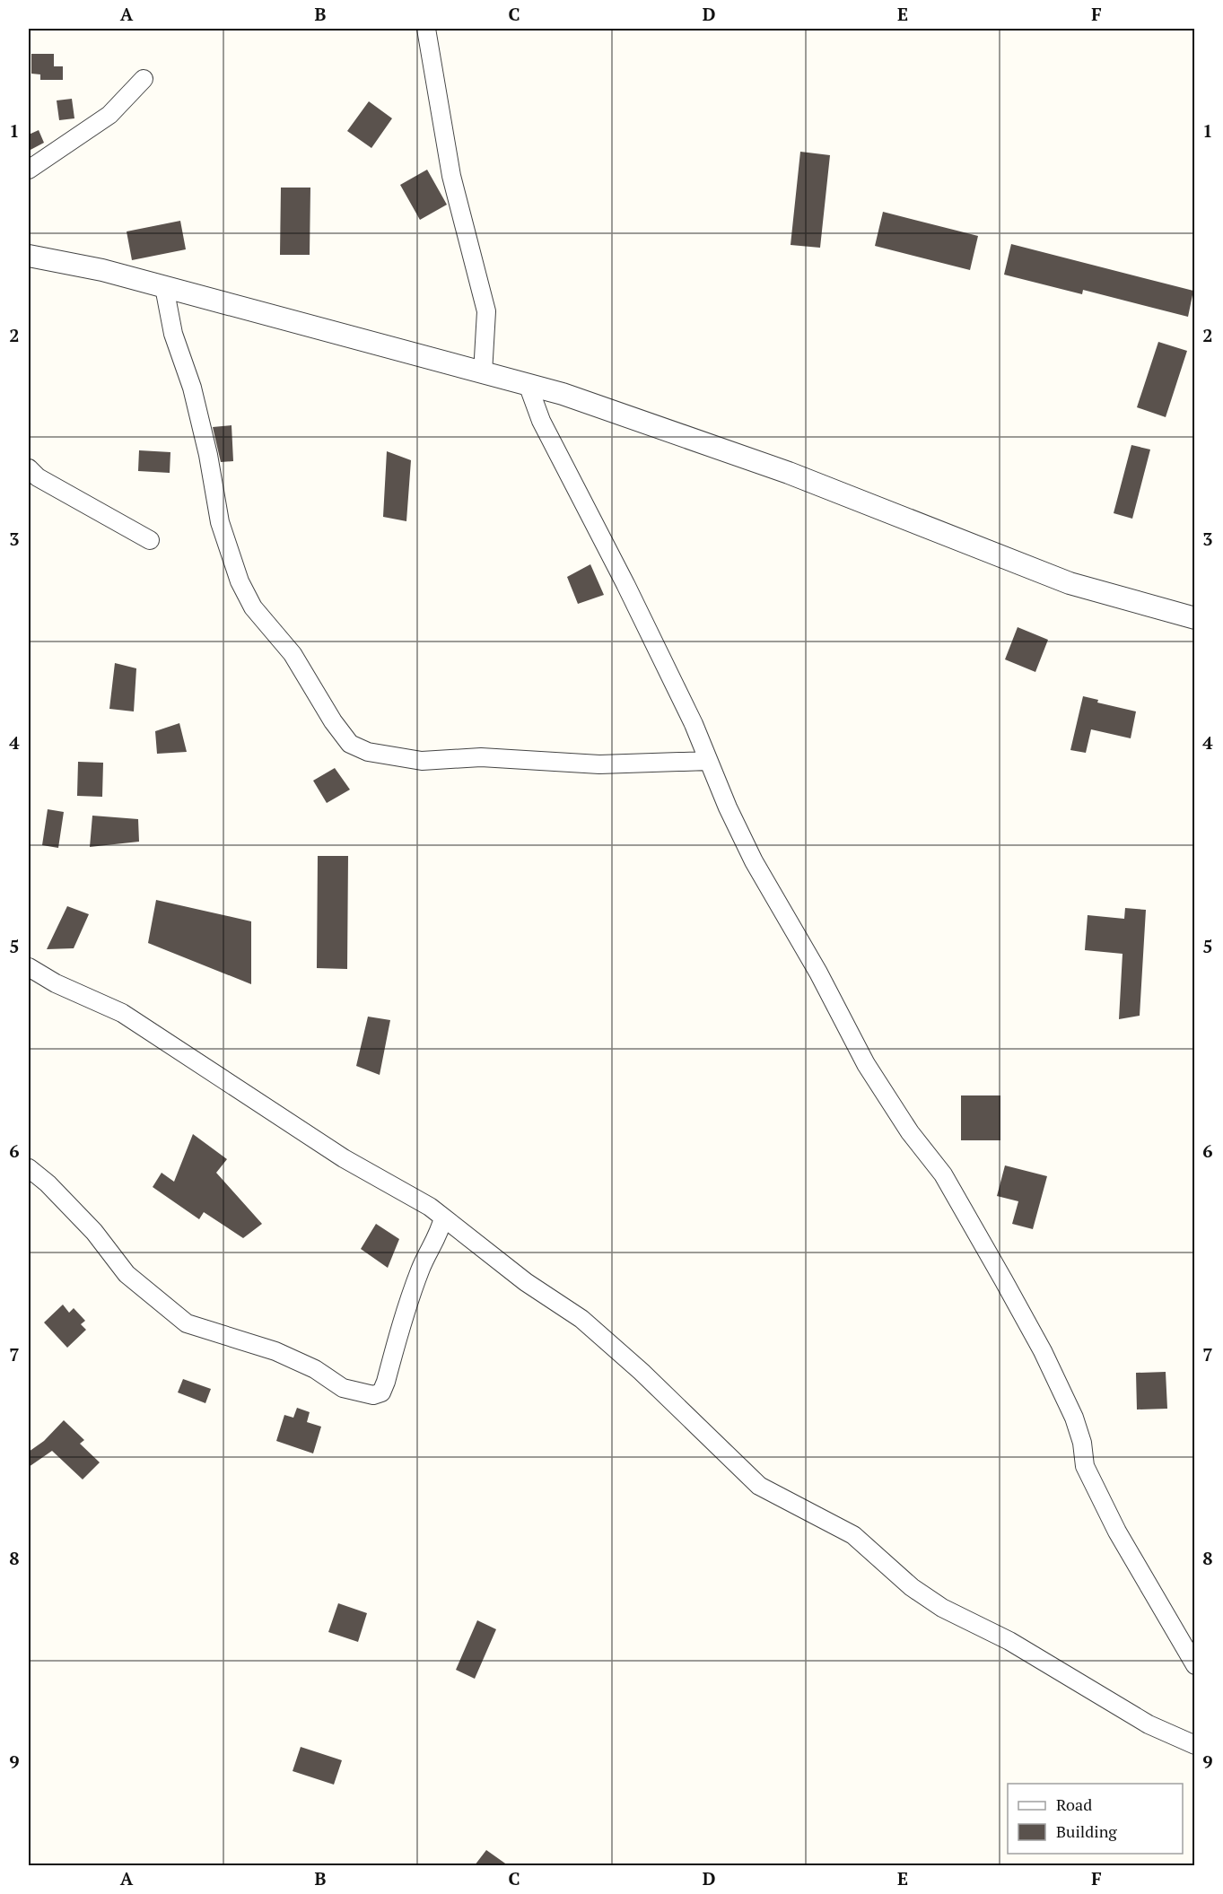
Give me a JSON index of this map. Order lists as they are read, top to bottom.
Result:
{
  "legend": ["Road", "Building"],
  "grid": {
    "columns": [
      "A",
      "B",
      "C",
      "D",
      "E",
      "F"
    ],
    "rows": [
      "1",
      "2",
      "3",
      "4",
      "5",
      "6",
      "7",
      "8",
      "9"
    ]
  }
}
